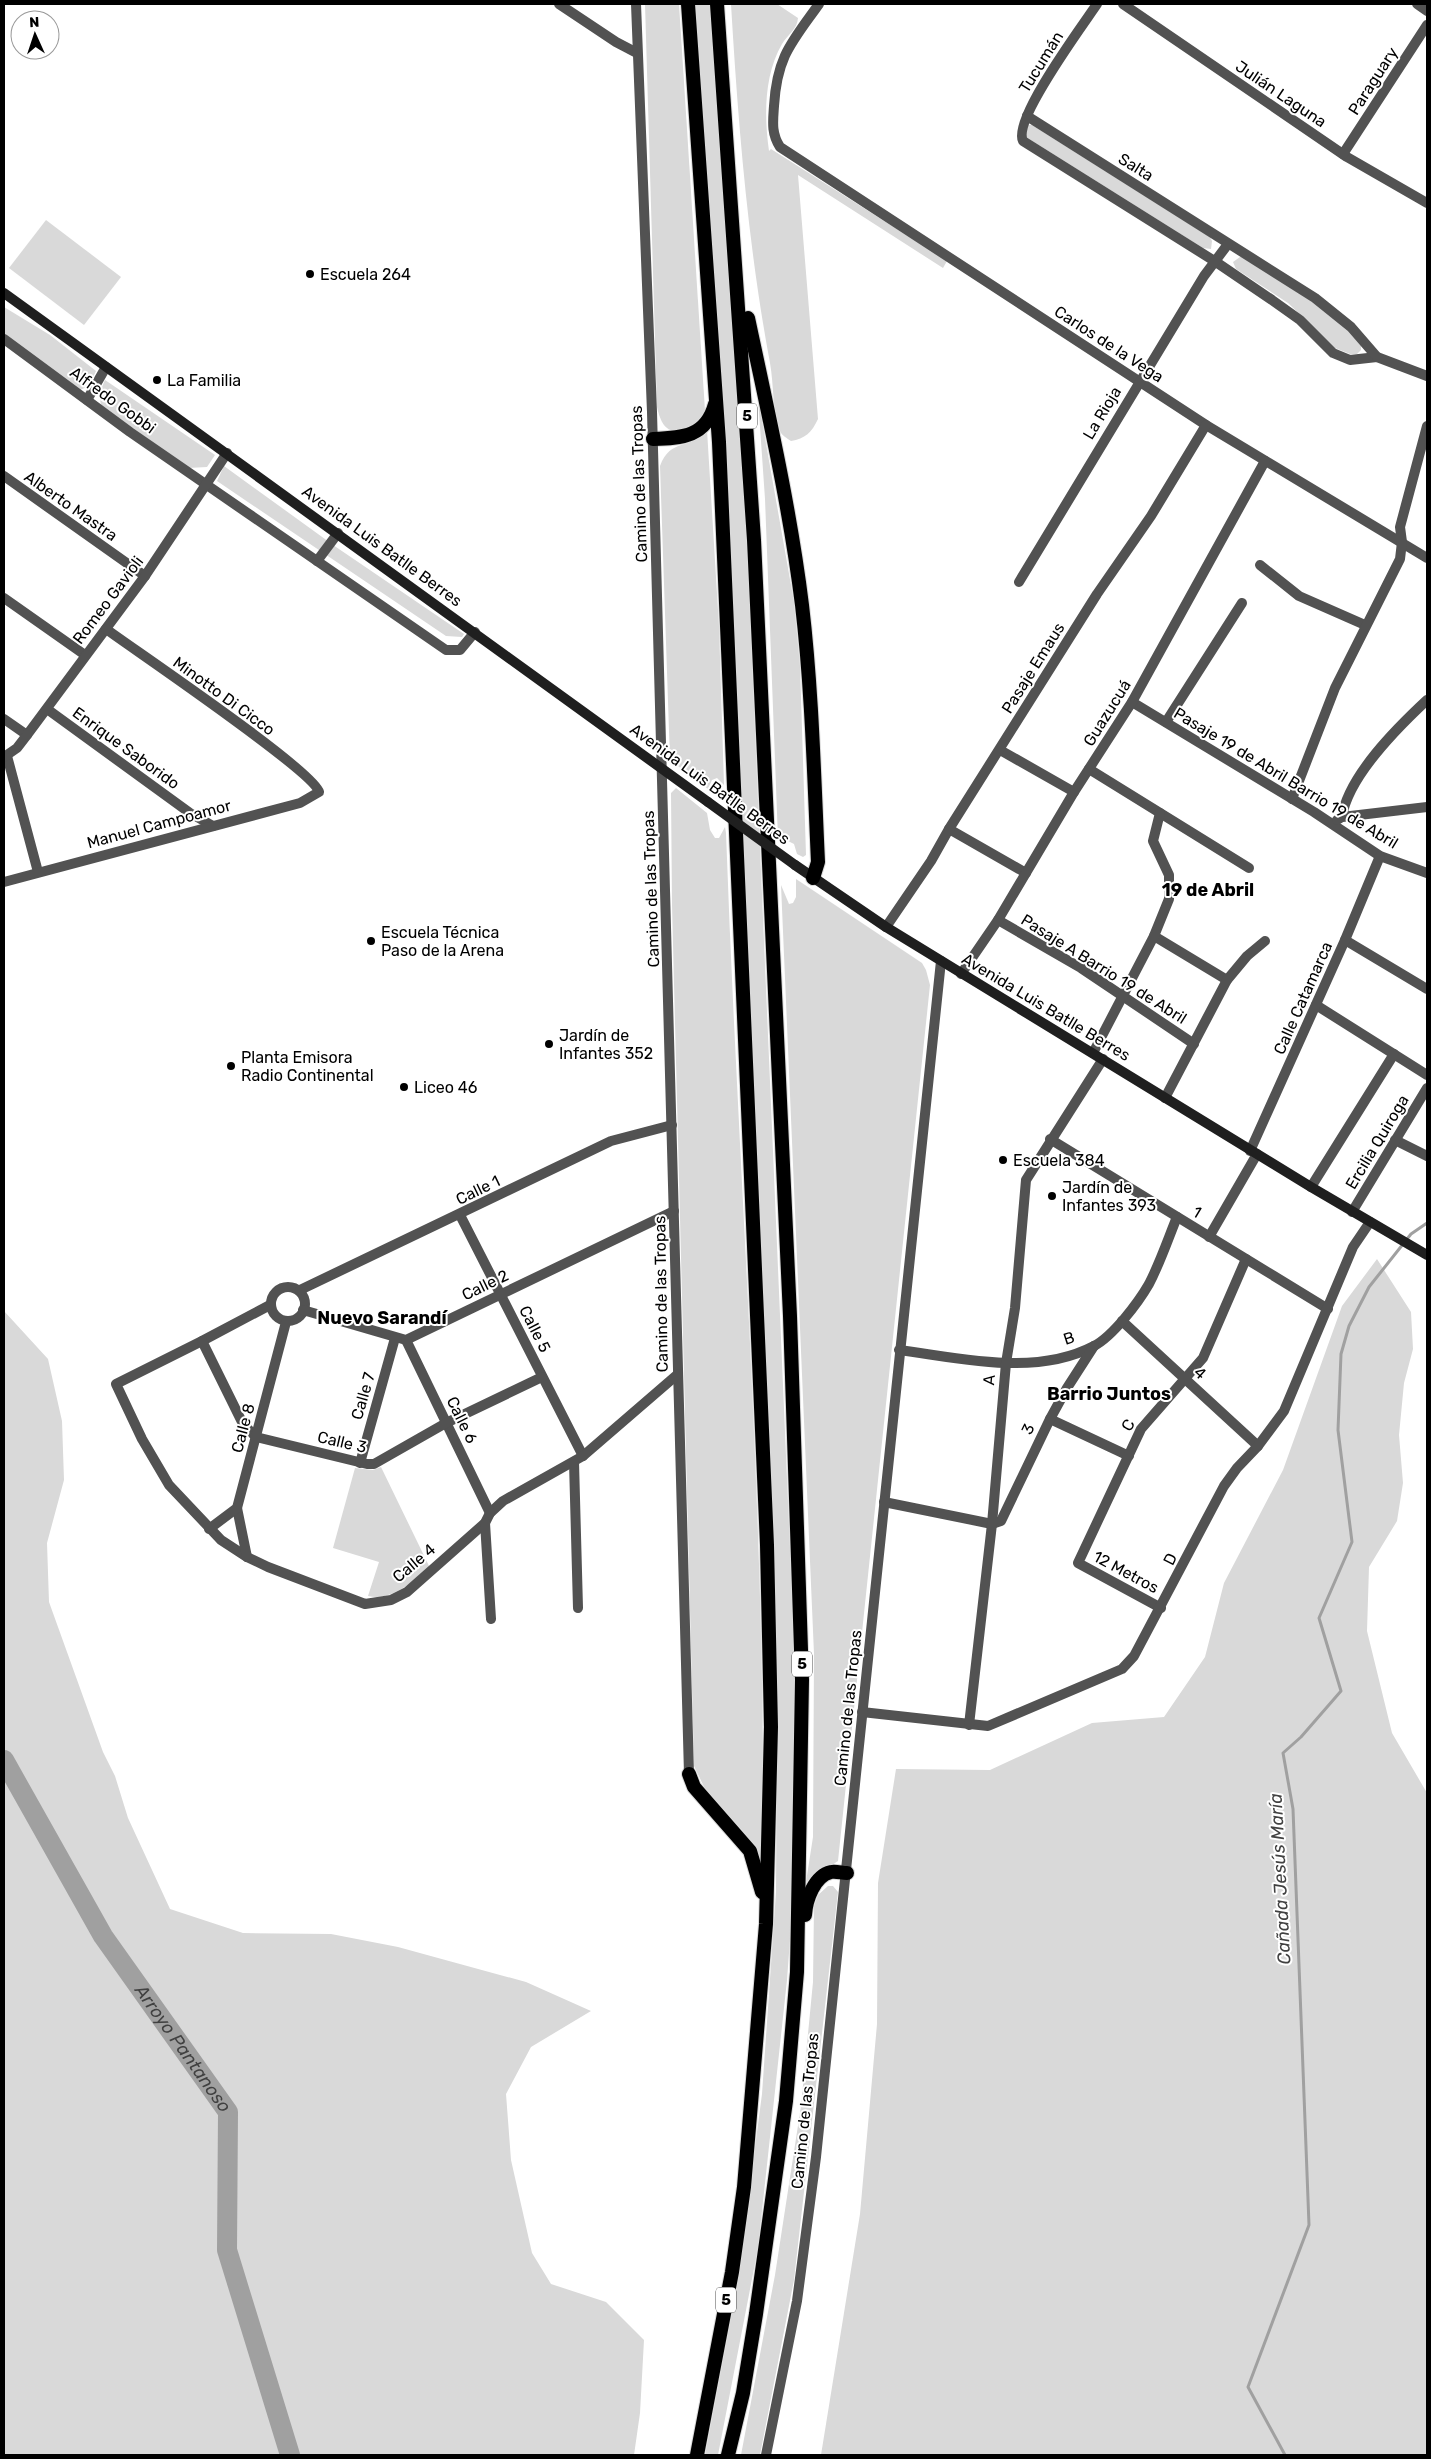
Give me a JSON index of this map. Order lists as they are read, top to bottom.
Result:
{
  "streets": {
    "highway": ["5"],
    "main road": ["Avenida Luis Batlle Berres"],
    "street": [
      "Tucumán",
      "Paraguary",
      "Julián Laguna",
      "Salta",
      "Carlos de la Vega",
      "Alfredo Gobbi",
      "La Rioja",
      "Camino de las Tropas",
      "Alberto Mastra",
      "Romeo Gavioli",
      "Pasaje Emaus",
      "Minotto Di Cicco",
      "Guazucuá",
      "Enrique Saborido",
      "Pasaje 19 de Abril Barrio 19 de Abril",
      "Manuel Campoamor",
      "Pasaje A Barrio 19 de Abril",
      "Calle Catamarca",
      "Ercilia Quiroga",
      "Calle 1",
      "1",
      "Calle 2",
      "Calle 5",
      "B",
      "4",
      "A",
      "Calle 7",
      "Calle 6",
      "C",
      "Calle 8",
      "3",
      "Calle 3",
      "D",
      "Calle 4",
      "12 Metros"
    ]
  },
  "crossings": [
    ["Tucumán", "Salta"],
    ["Paraguary", "Julián Laguna"],
    ["Salta", "La Rioja"],
    ["Carlos de la Vega", "La Rioja"],
    ["Carlos de la Vega", "Pasaje Emaus"],
    ["Carlos de la Vega", "Guazucuá"],
    ["Alfredo Gobbi", "Avenida Luis Batlle Berres"],
    ["Alfredo Gobbi", "Romeo Gavioli"],
    ["Camino de las Tropas", "Avenida Luis Batlle Berres"],
    ["Camino de las Tropas", "Calle 1"],
    ["Camino de las Tropas", "Calle 2"],
    ["Camino de las Tropas", "B"],
    ["Camino de las Tropas", "D"],
    ["Camino de las Tropas", "Calle 4"],
    ["Alberto Mastra", "Romeo Gavioli"],
    ["Avenida Luis Batlle Berres", "Romeo Gavioli"],
    ["Avenida Luis Batlle Berres", "Pasaje Emaus"],
    ["Avenida Luis Batlle Berres", "Guazucuá"],
    ["Avenida Luis Batlle Berres", "Calle Catamarca"],
    ["Avenida Luis Batlle Berres", "Ercilia Quiroga"],
    ["Avenida Luis Batlle Berres", "A"],
    ["Avenida Luis Batlle Berres", "D"],
    ["Romeo Gavioli", "Minotto Di Cicco"],
    ["Romeo Gavioli", "Enrique Saborido"],
    ["Minotto Di Cicco", "Manuel Campoamor"],
    ["Guazucuá", "Pasaje 19 de Abril Barrio 19 de Abril"],
    ["Guazucuá", "Pasaje A Barrio 19 de Abril"],
    ["Enrique Saborido", "Manuel Campoamor"],
    ["Pasaje 19 de Abril Barrio 19 de Abril", "Calle Catamarca"],
    ["Calle Catamarca", "1"],
    ["Calle 1", "Calle 5"],
    ["Calle 1", "Calle 8"],
    ["1", "B"],
    ["1", "A"],
    ["1", "C"],
    ["1", "D"],
    ["Calle 2", "Calle 5"],
    ["Calle 2", "Calle 7"],
    ["Calle 2", "Calle 6"],
    ["Calle 5", "Calle 3"],
    ["Calle 5", "Calle 4"],
    ["B", "4"],
    ["B", "A"],
    ["B", "3"],
    ["4", "C"],
    ["4", "D"],
    ["A", "3"],
    ["A", "D"],
    ["Calle 7", "Calle 6"],
    ["Calle 7", "Calle 3"],
    ["Calle 6", "Calle 3"],
    ["Calle 6", "Calle 4"],
    ["C", "12 Metros"],
    ["Calle 8", "Calle 3"],
    ["D", "12 Metros"]
  ],
  "districts": ["19 de Abril", "Nuevo Sarandí", "Barrio Juntos"],
  "water": ["Cañada Jesús María", "Arroyo Pantanoso"],
  "places": [
    "Escuela 264",
    "La Familia",
    "Escuela Técnica Paso de la Arena",
    "Jardín de Infantes 352",
    "Planta Emisora Radio Continental",
    "Liceo 46",
    "Escuela 384",
    "Jardín de Infantes 393"
  ],
  "north": "top"
}
